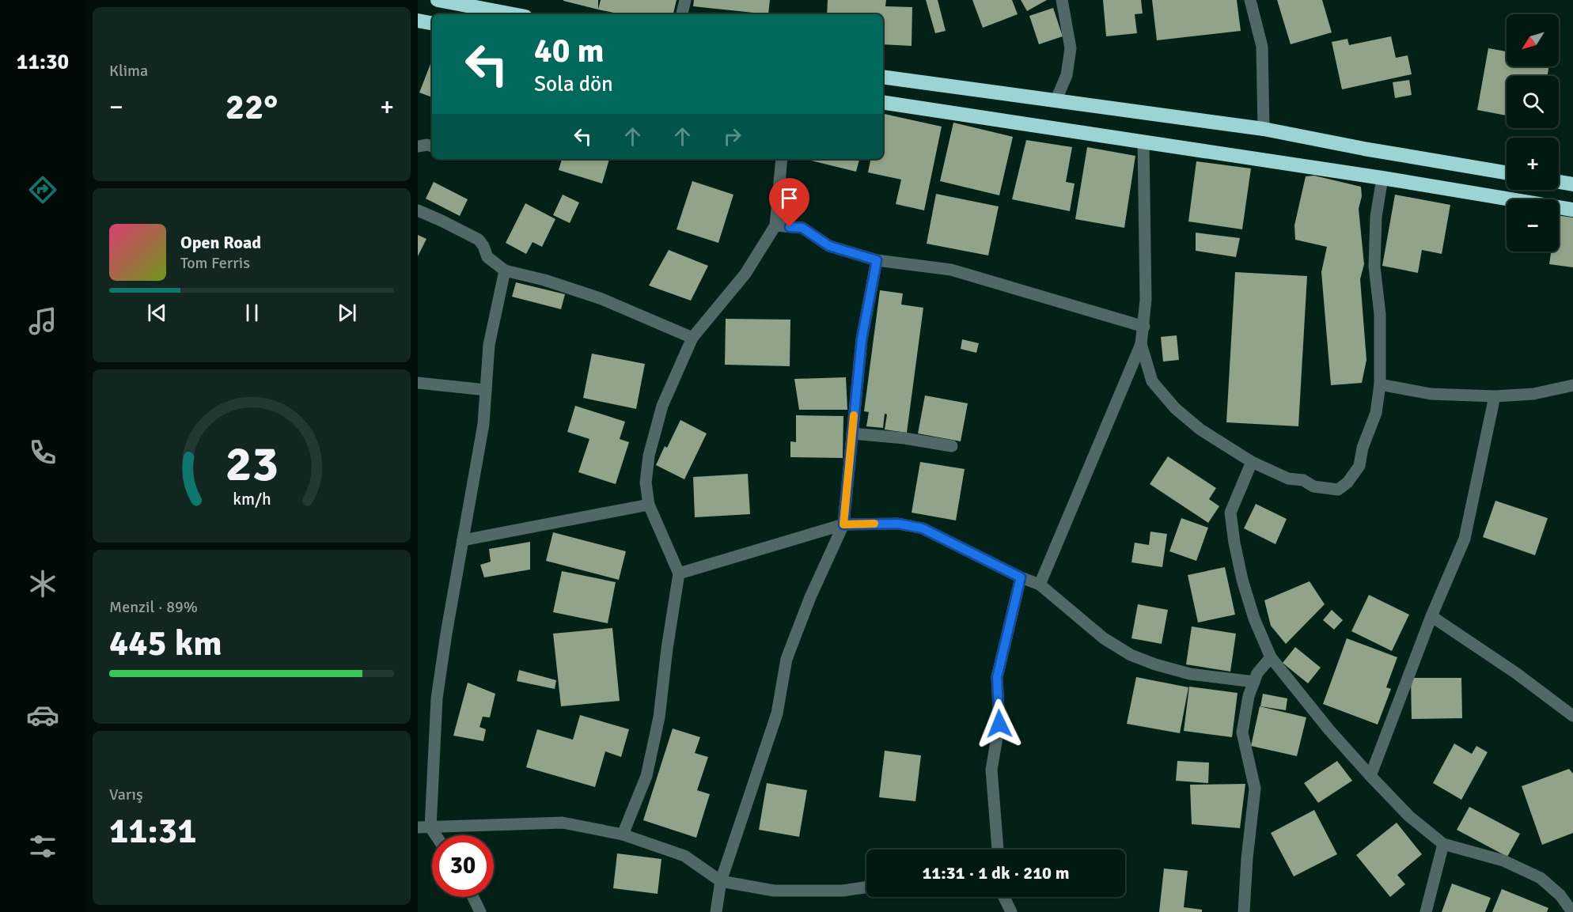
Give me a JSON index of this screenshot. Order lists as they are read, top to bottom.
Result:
{
  "north": "bottom left",
  "page": {
    "tabs": "11:30",
    "tile": [
      "Klima",
      ["Menzil · 89%", "445 km"],
      ["Varış", "11:31"]
    ],
    "map_buttons": ["+", "−"],
    "turn": ["40 m", "Sola dön"],
    "heat": ["−", "22°", "+"],
    "song": ["Open Road", "Tom Ferris"],
    "limit": "30",
    "trip": "11:31 · 1 dk · 210 m",
    "gauge": ["23", "km/h"]
  }
}
